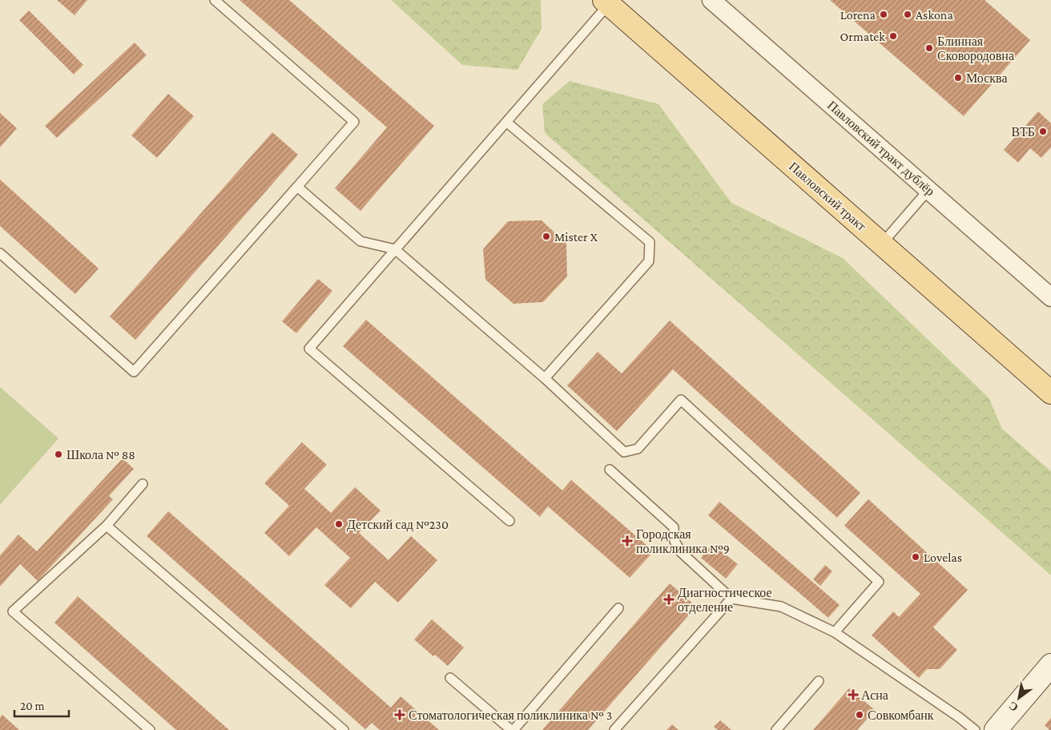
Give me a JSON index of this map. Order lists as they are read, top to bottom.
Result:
{
  "streets": {
    "main road": ["Павловский тракт"],
    "street": ["Павловский тракт дублёр"]
  },
  "places": {
    "other": [
      "Lorena",
      "Askona",
      "Ormatek",
      "Блинная Сковородовна",
      "Москва",
      "ВТБ",
      "Mister X",
      "Школа № 88",
      "Детский сад №230",
      "Lovelas",
      "Совкомбанк"
    ],
    "health": [
      "Городская поликлиника №9",
      "Диагностическое отделение",
      "Асна",
      "Стоматологическая поликлиника № 3"
    ]
  },
  "scale_bar": "20 m",
  "north": "bottom left"
}
